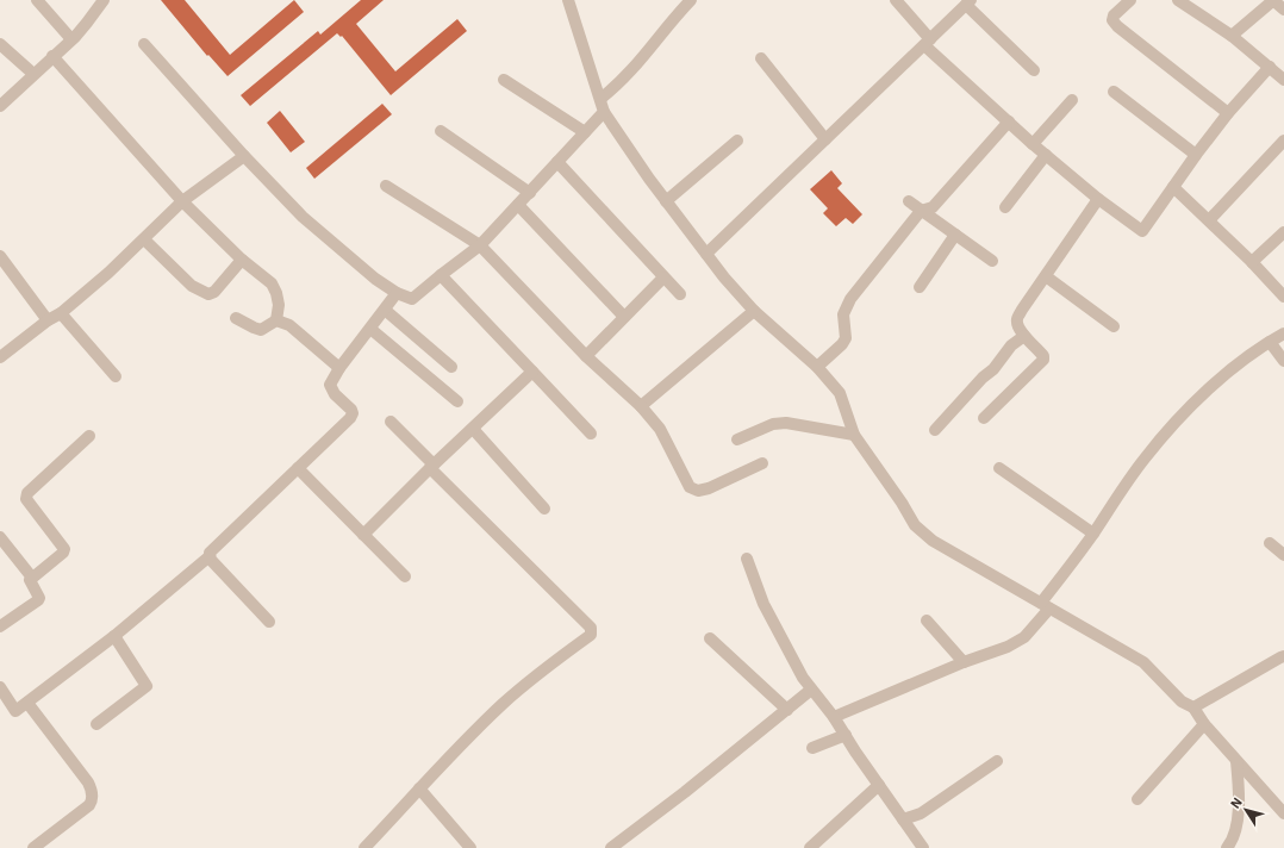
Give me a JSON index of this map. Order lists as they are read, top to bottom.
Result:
{
  "north": "top left"
}
